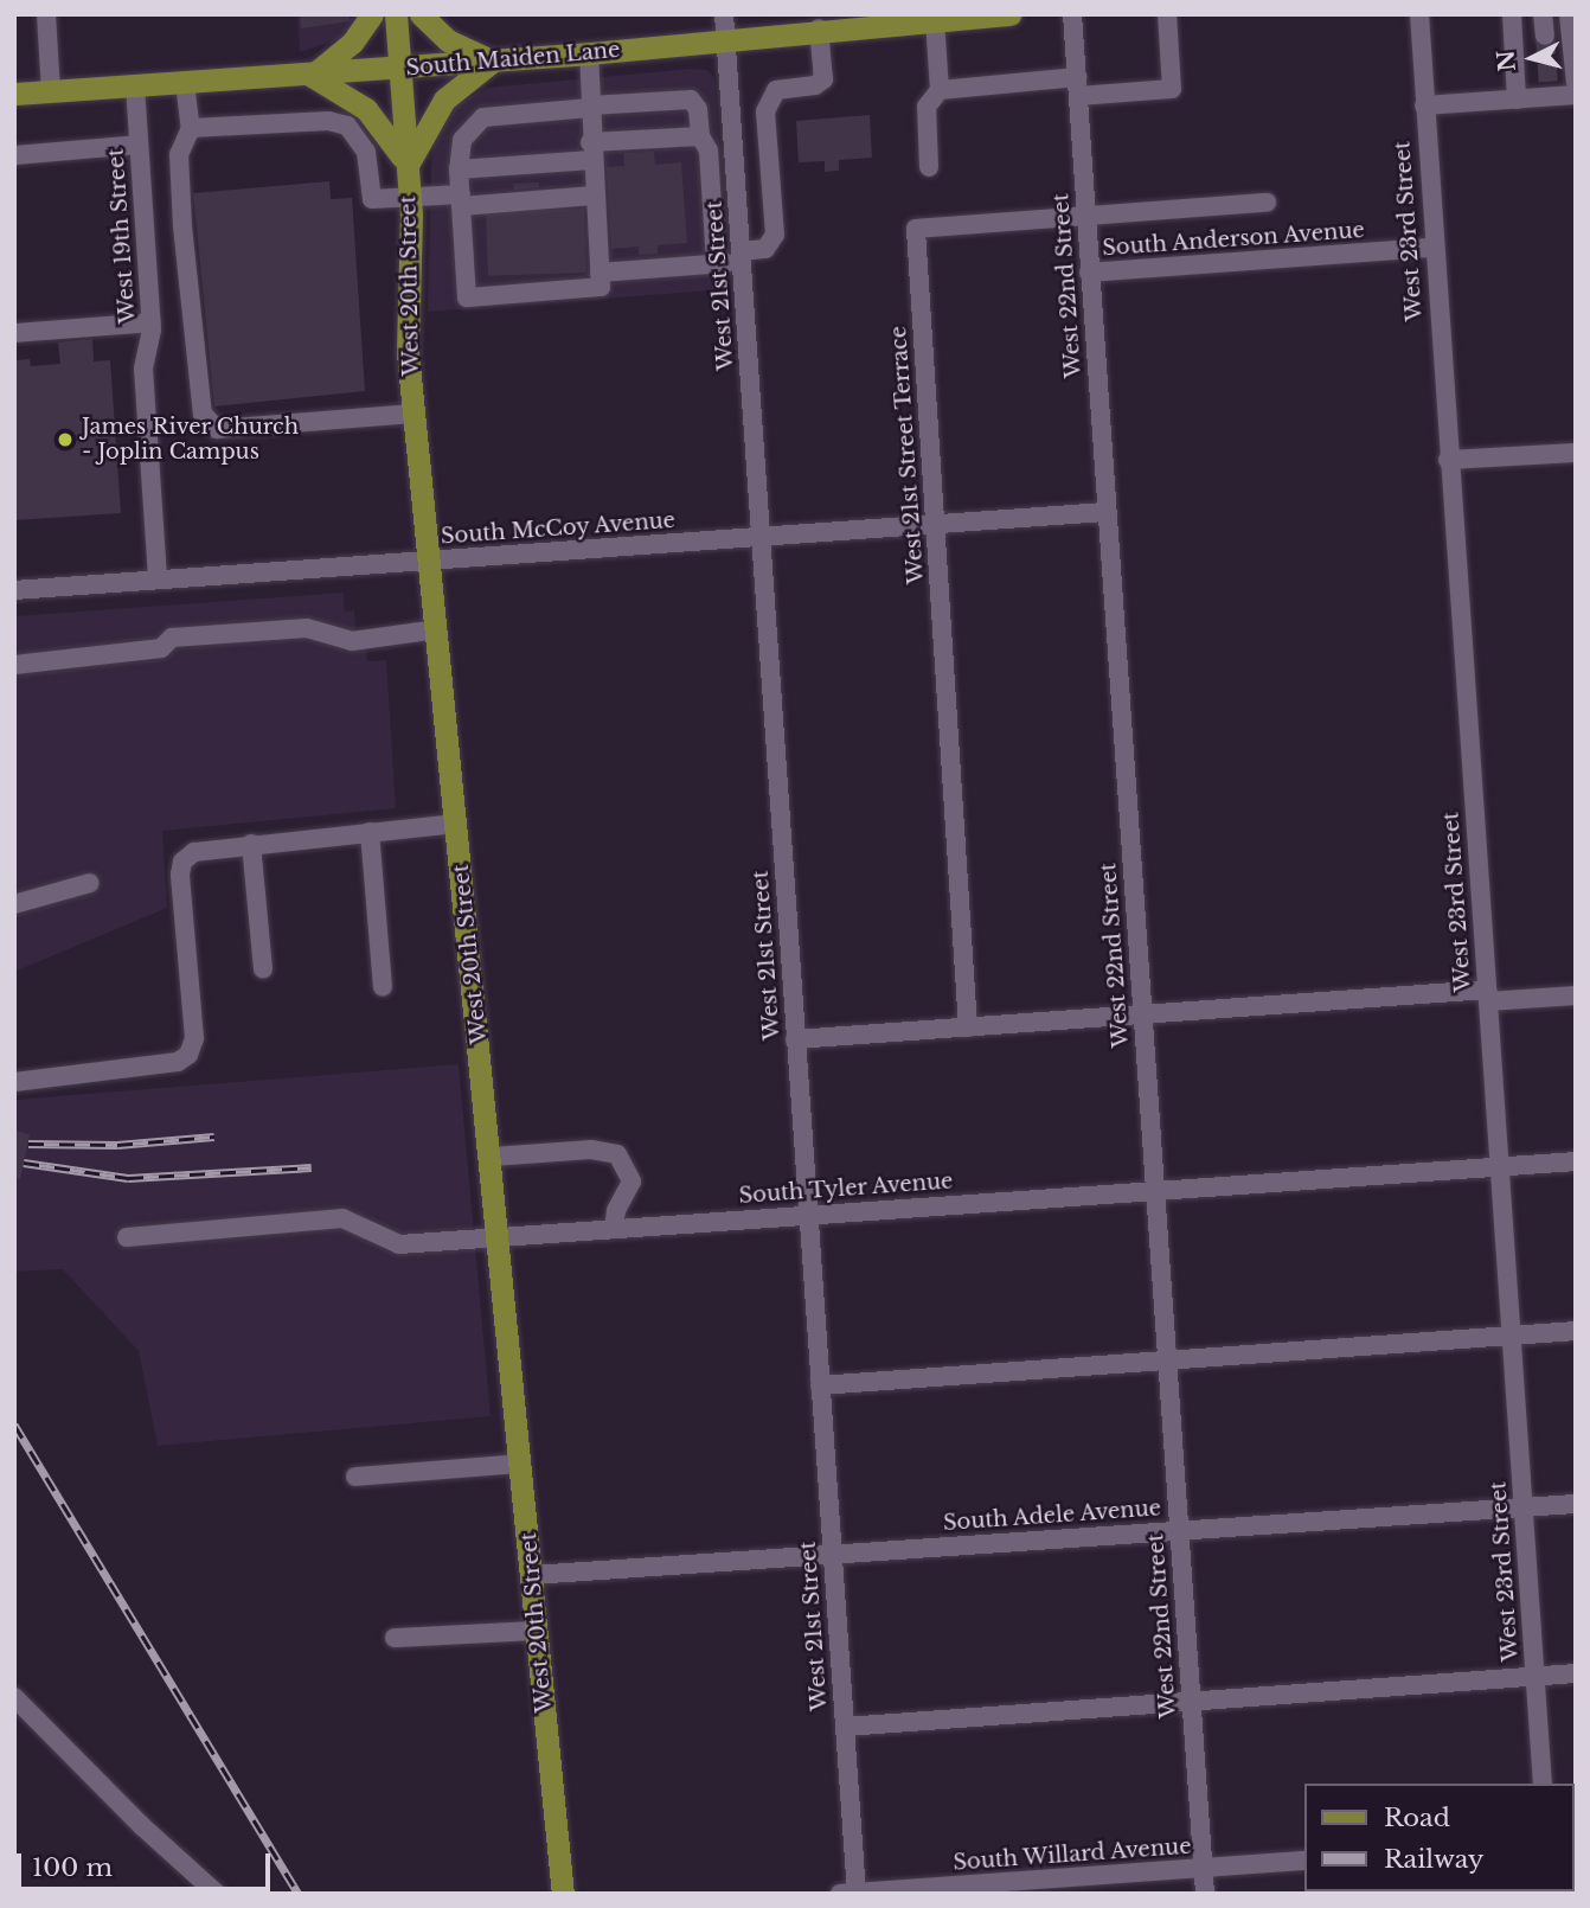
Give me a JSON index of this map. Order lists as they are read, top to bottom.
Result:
{
  "streets": {
    "main road": ["South Maiden Lane", "West 20th Street"],
    "street": [
      "West 23rd Street",
      "West 19th Street",
      "South Anderson Avenue",
      "West 21st Street",
      "West 22nd Street",
      "West 21st Street Terrace",
      "South McCoy Avenue",
      "South Tyler Avenue",
      "South Adele Avenue",
      "South Willard Avenue"
    ]
  },
  "crossings": [
    ["South Maiden Lane", "West 19th Street"],
    ["South Maiden Lane", "West 20th Street"],
    ["South Maiden Lane", "West 21st Street"],
    ["West 23rd Street", "South Anderson Avenue"],
    ["West 23rd Street", "South Tyler Avenue"],
    ["West 23rd Street", "South Adele Avenue"],
    ["West 19th Street", "South McCoy Avenue"],
    ["South Anderson Avenue", "West 22nd Street"],
    ["West 20th Street", "South McCoy Avenue"],
    ["West 20th Street", "South Tyler Avenue"],
    ["West 20th Street", "South Adele Avenue"],
    ["West 21st Street", "South McCoy Avenue"],
    ["West 21st Street", "South Tyler Avenue"],
    ["West 21st Street", "South Adele Avenue"],
    ["West 21st Street", "South Willard Avenue"],
    ["West 22nd Street", "West 21st Street Terrace"],
    ["West 22nd Street", "South McCoy Avenue"],
    ["West 22nd Street", "South Tyler Avenue"],
    ["West 22nd Street", "South Adele Avenue"],
    ["West 22nd Street", "South Willard Avenue"],
    ["West 21st Street Terrace", "South McCoy Avenue"]
  ],
  "places": ["James River Church - Joplin Campus"],
  "legend": ["Road", "Railway"],
  "scale_bar": "100 m",
  "north": "left"
}
